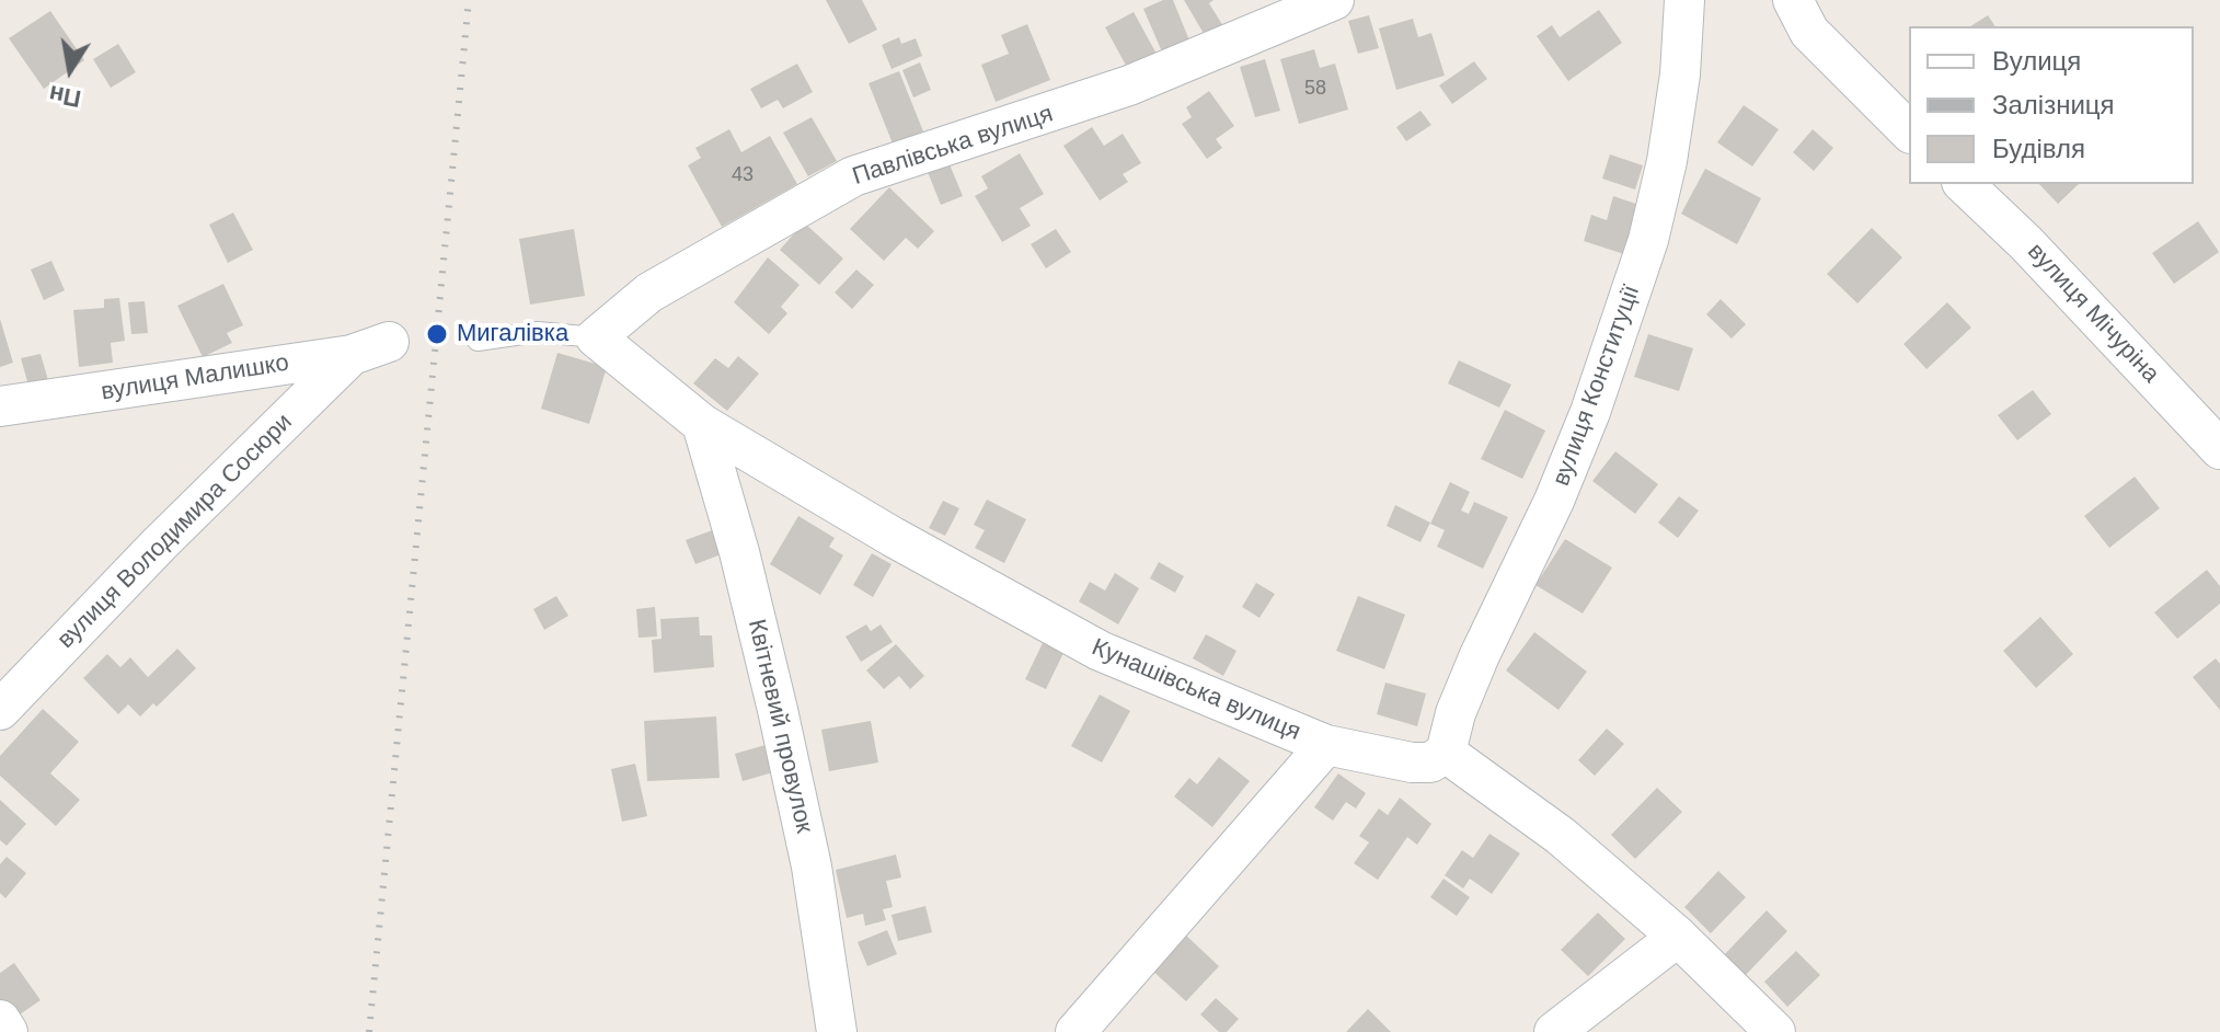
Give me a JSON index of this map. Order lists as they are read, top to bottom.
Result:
{
  "streets": {
    "street": [
      "Павлівська вулиця",
      "вулиця Мічуріна",
      "вулиця Малишко",
      "вулиця Конституції",
      "вулиця Володимира Сосюри",
      "Кунашівська вулиця",
      "Квітневий провулок"
    ]
  },
  "crossings": [
    ["Павлівська вулиця", "Кунашівська вулиця"],
    ["вулиця Малишко", "вулиця Володимира Сосюри"],
    ["вулиця Конституції", "Кунашівська вулиця"],
    ["Кунашівська вулиця", "Квітневий провулок"]
  ],
  "places": ["Мигалівка"],
  "house_numbers": ["58", "43"],
  "legend": ["Вулиця", "Залізниця", "Будівля"],
  "north": "bottom"
}
